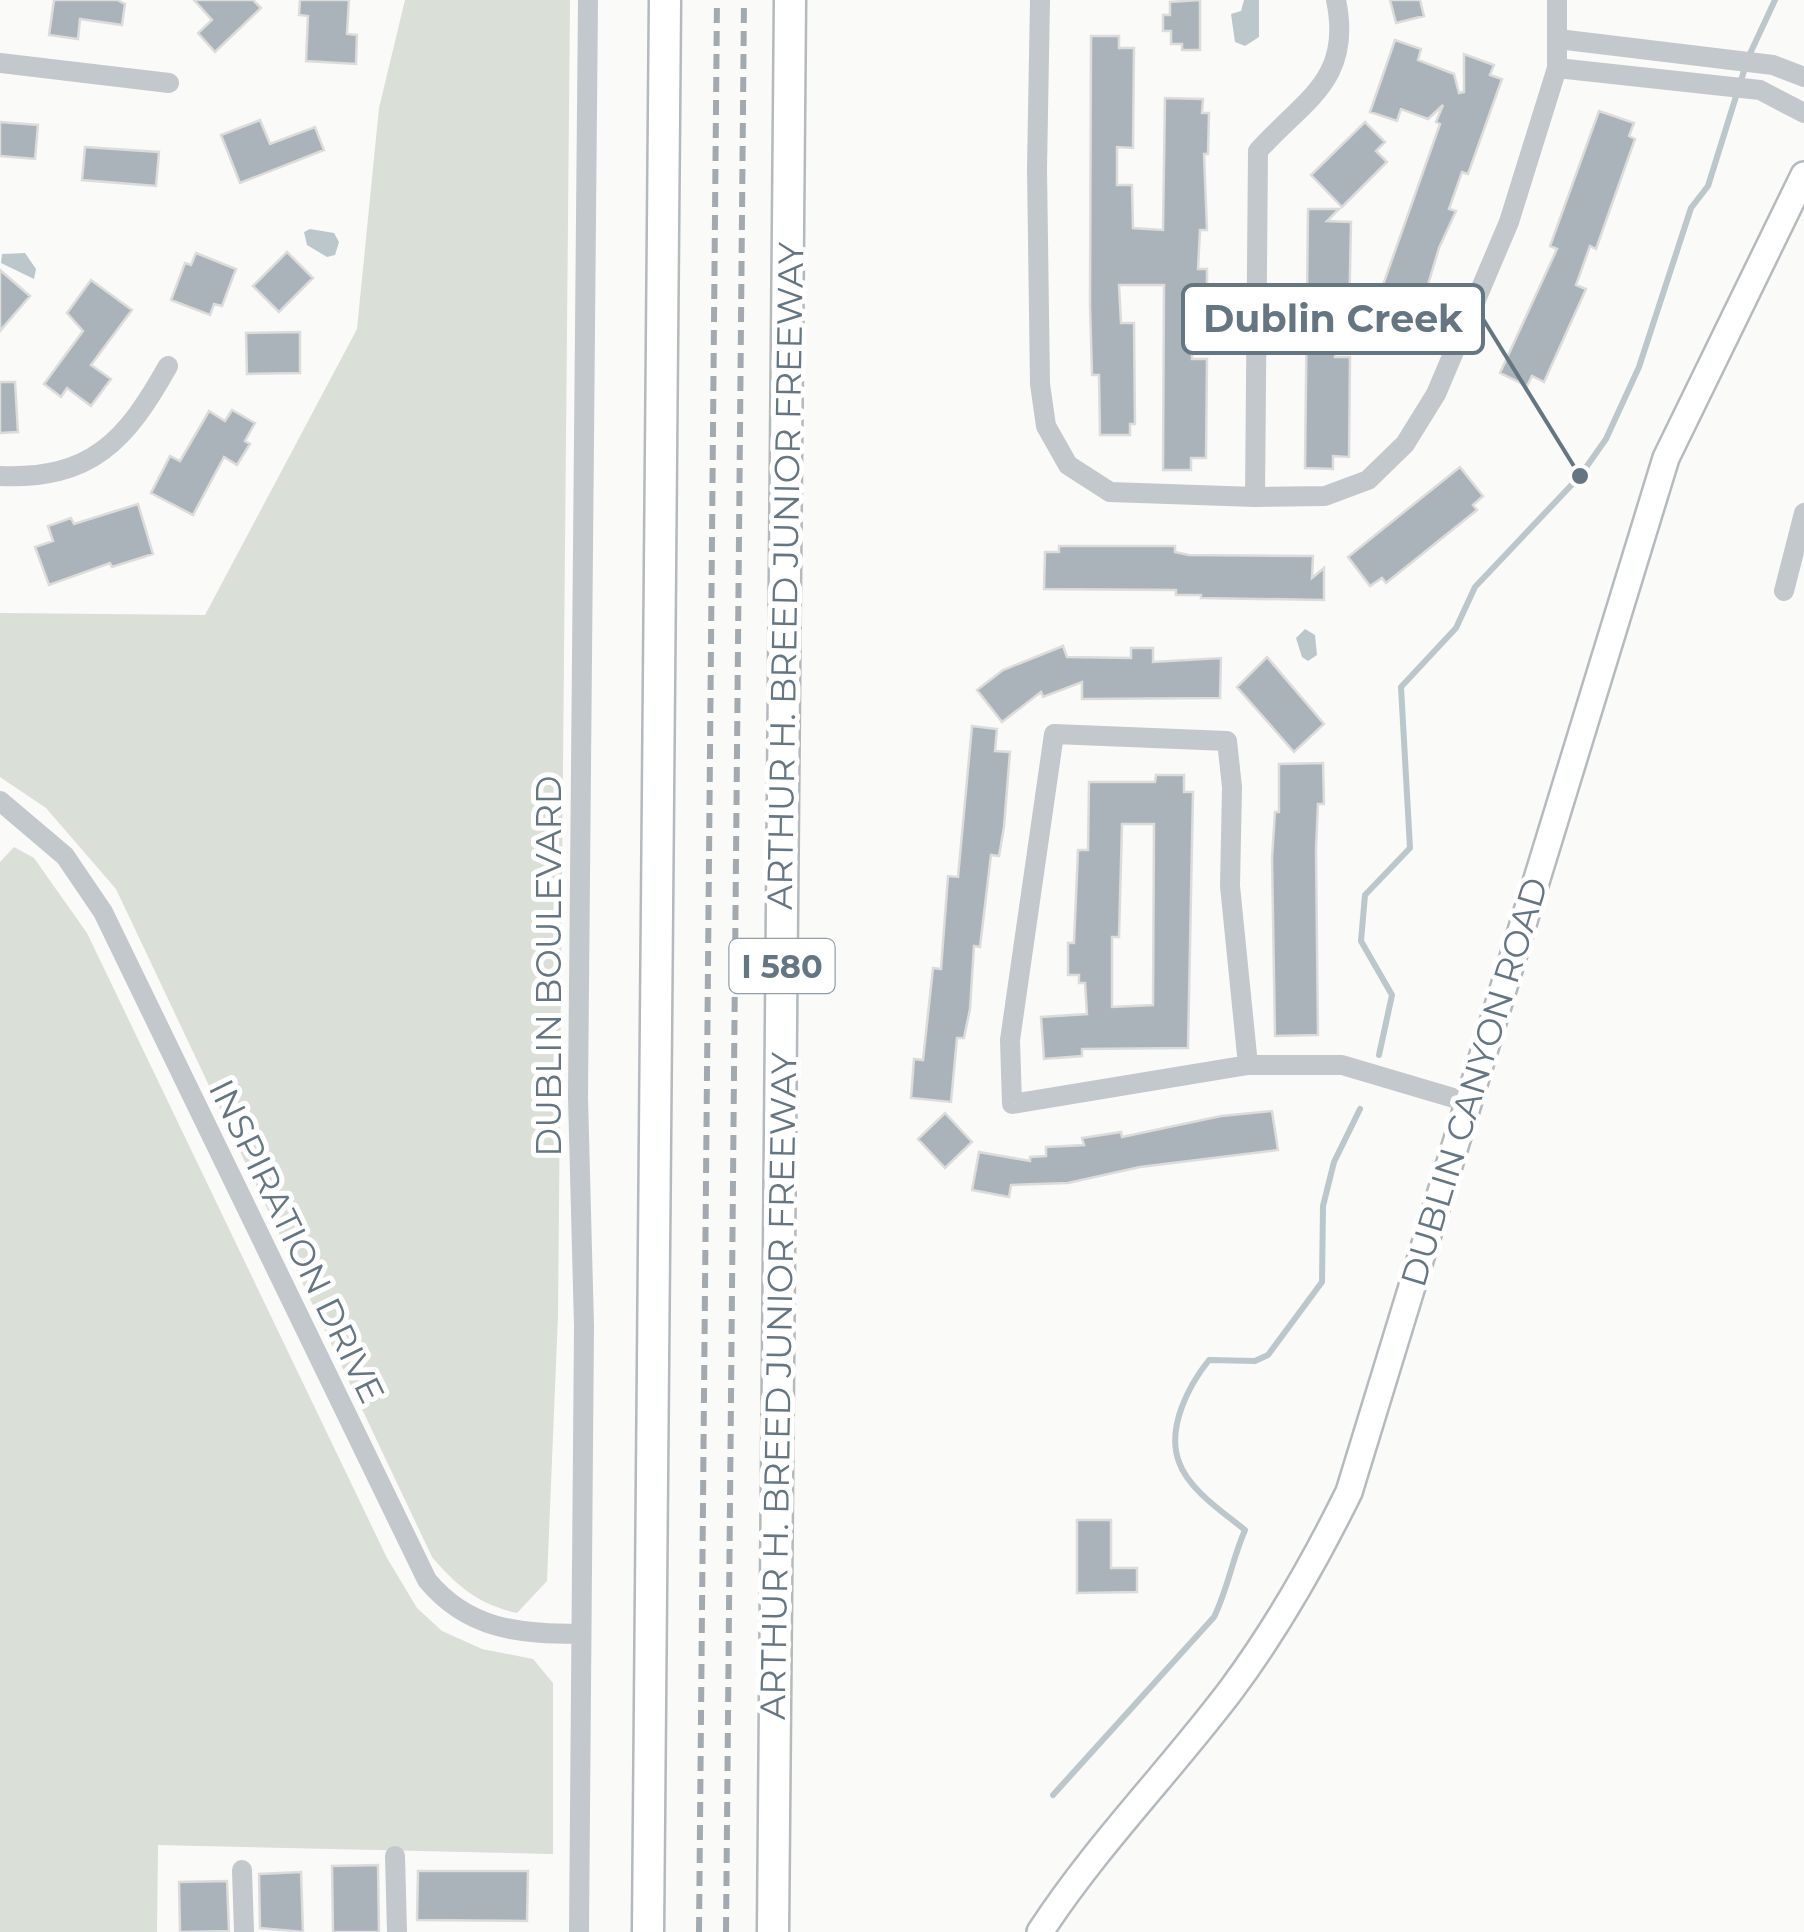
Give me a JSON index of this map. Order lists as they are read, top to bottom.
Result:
{
  "streets": {
    "highway": ["ARTHUR H. BREED JUNIOR FREEWAY", "I 580"],
    "main road": ["DUBLIN CANYON ROAD"],
    "street": ["DUBLIN BOULEVARD", "INSPIRATION DRIVE"]
  },
  "crossings": [
    ["DUBLIN BOULEVARD", "INSPIRATION DRIVE"]
  ],
  "places": ["Dublin Creek"]
}
